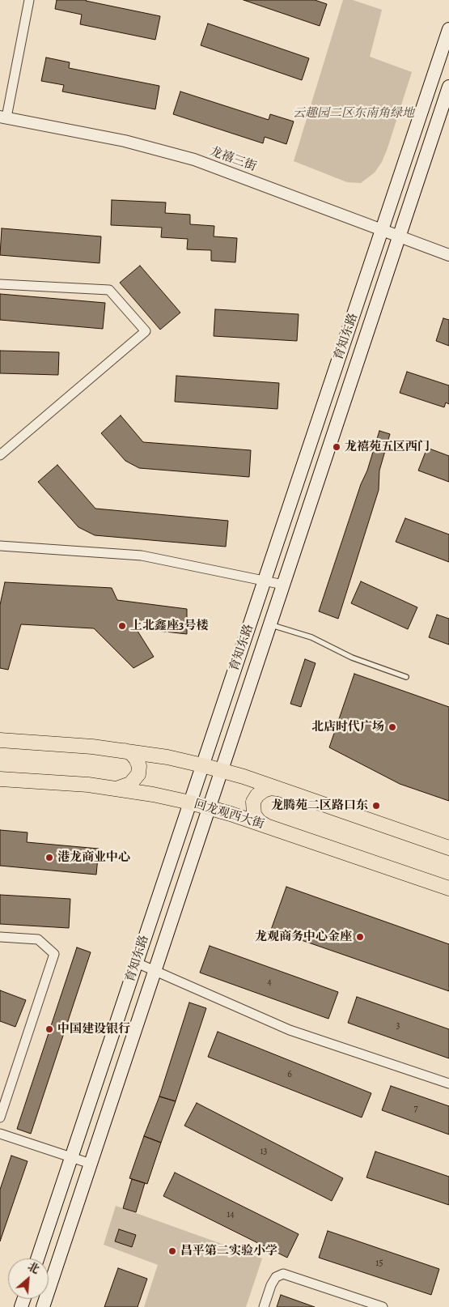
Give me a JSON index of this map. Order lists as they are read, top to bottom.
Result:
{
  "streets": {
    "main road": ["育知东路", "回龙观西大街"],
    "street": ["龙禧三街"]
  },
  "crossings": [
    ["龙禧三街", "育知东路"],
    ["育知东路", "回龙观西大街"]
  ],
  "parks": ["云趣园二区东南角绿地"],
  "places": [
    "龙禧苑五区西门",
    "上北鑫座3号楼",
    "北店时代广场",
    "龙腾苑二区路口东",
    "港龙商业中心",
    "龙观商务中心金座",
    "中国建设银行",
    "昌平第二实验小学"
  ],
  "house_numbers": [
    "4",
    "3",
    "6",
    "7",
    "13",
    "14",
    "15"
  ],
  "north": "top right"
}
